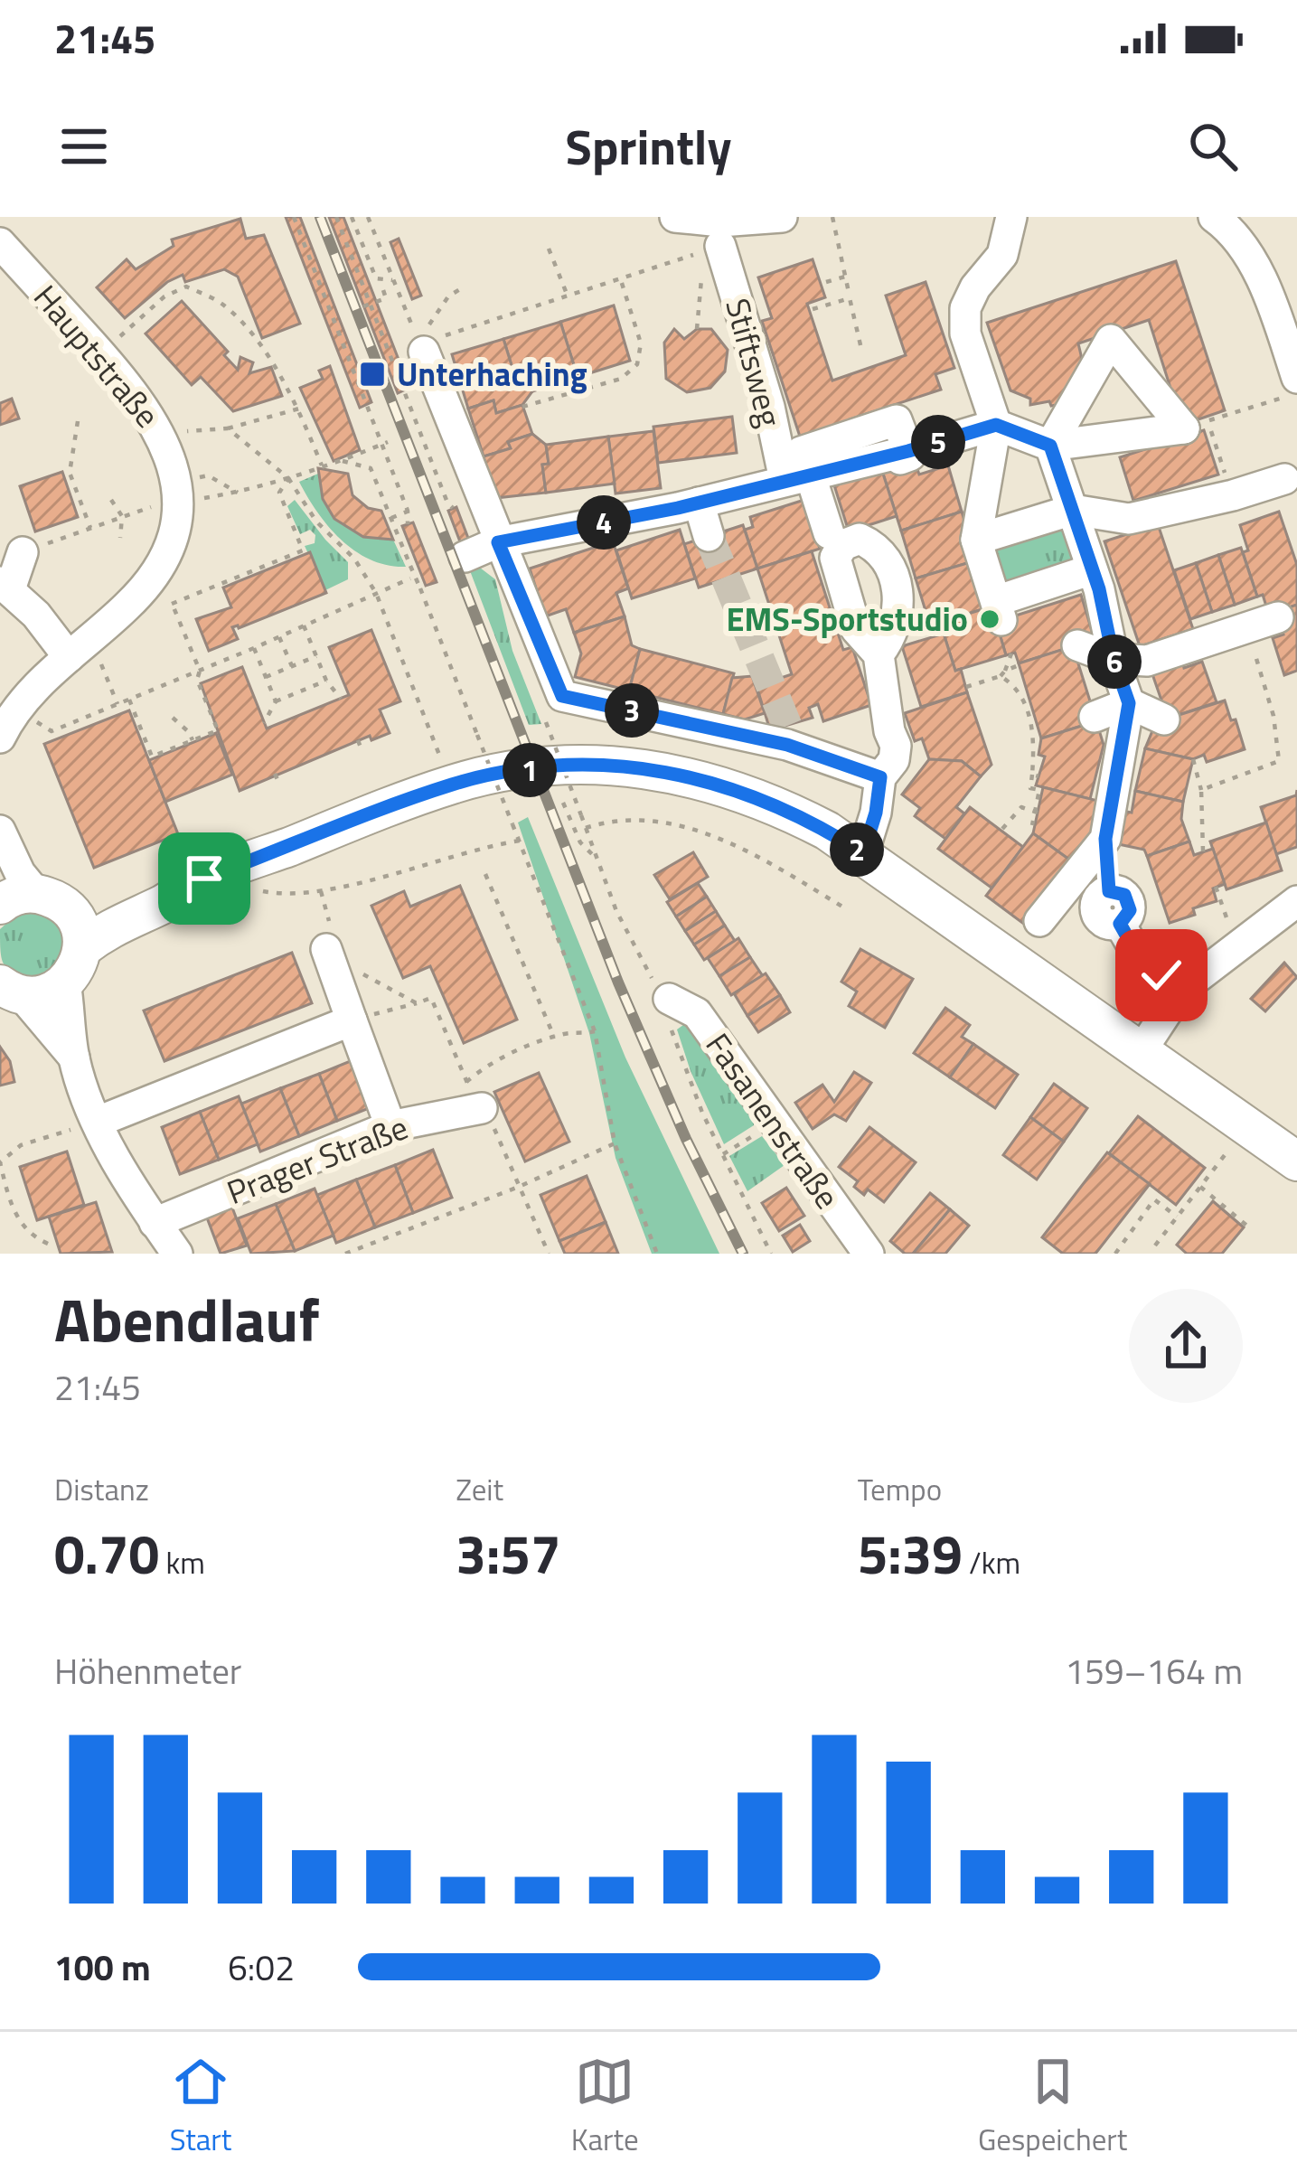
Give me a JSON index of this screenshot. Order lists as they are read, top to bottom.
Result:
{
  "streets": {
    "street": [
      "Hauptstraße",
      "Stiftsweg",
      "Fasanenstraße",
      "Prager Straße"
    ]
  },
  "places": {
    "transit": ["Unterhaching"],
    "other": ["EMS-Sportstudio"]
  },
  "page": {
    "status": "21:45",
    "header": "Sprintly",
    "pins": [
      "5",
      "4",
      "6",
      "3",
      "1",
      "2"
    ],
    "heading": ["Abendlauf", "21:45"],
    "stats": [
      ["Distanz", "0.70 km"],
      ["Zeit", "3:57"],
      ["Tempo", "5:39 /km"]
    ],
    "chart": ["Höhenmeter", "159–164 m"],
    "list": [
      {
        "name": "100 m",
        "note": "6:02"
      }
    ],
    "tabs": ["Start", "Karte", "Gespeichert"]
  }
}
